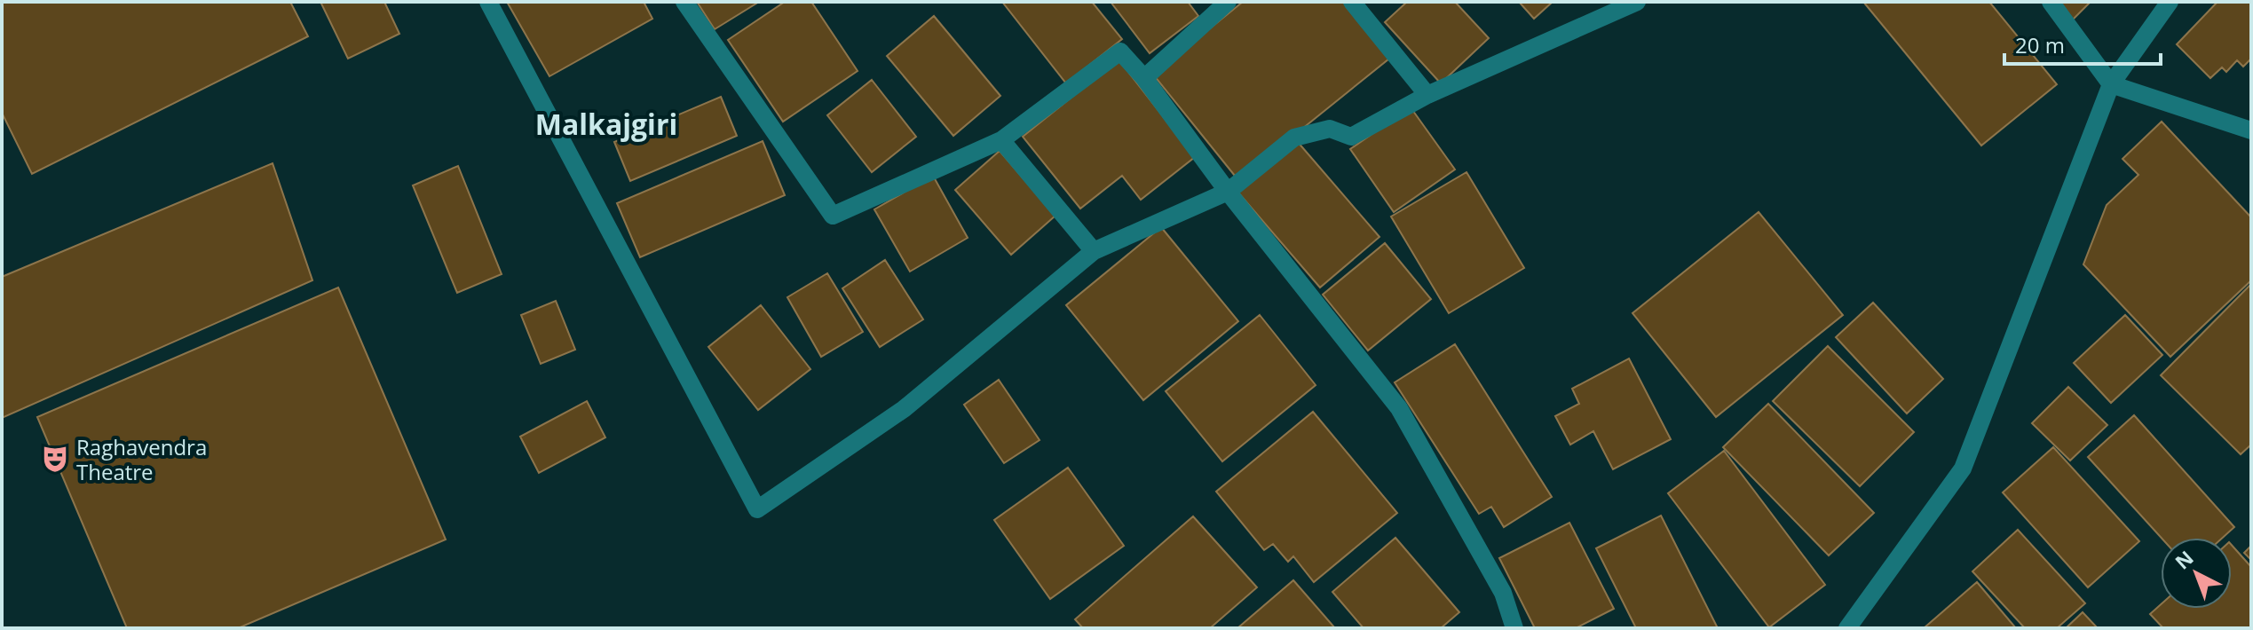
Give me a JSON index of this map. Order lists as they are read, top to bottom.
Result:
{
  "districts": ["Malkajgiri"],
  "places": {
    "theatre": ["Raghavendra Theatre"]
  },
  "scale_bar": "20 m",
  "north": "top left"
}
